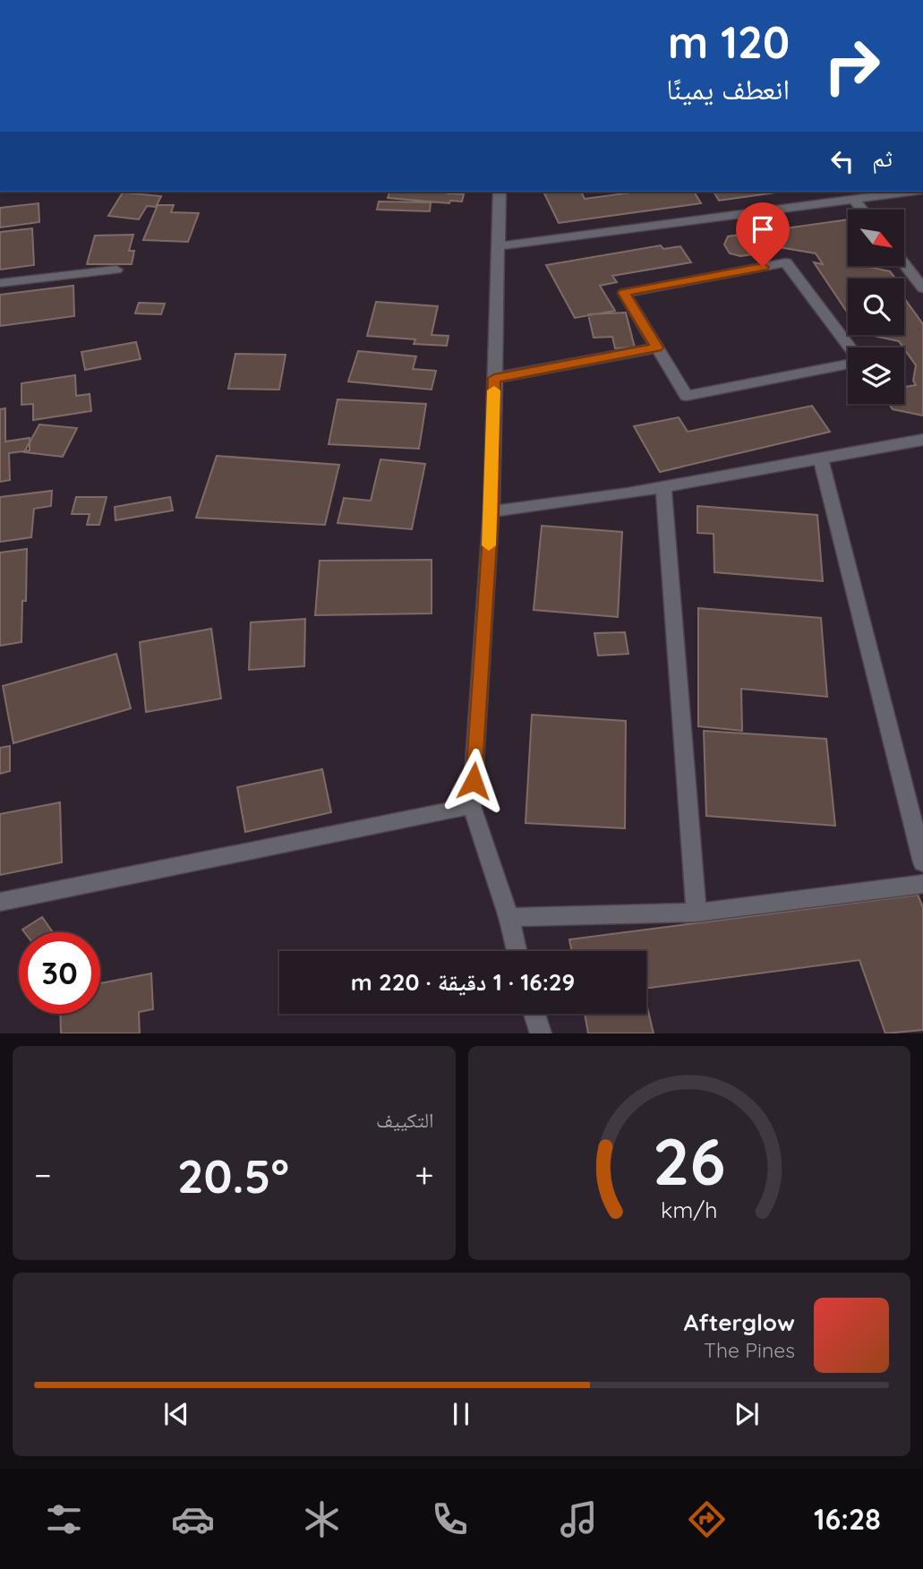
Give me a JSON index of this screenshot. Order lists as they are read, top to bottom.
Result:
{
  "north": "bottom right",
  "page": {
    "turn": ["120 m", "انعطف يمينًا"],
    "then": "ثم",
    "limit": "30",
    "trip": "16:29 · 1 دقيقة · 220 m",
    "tile": "التكييف",
    "heat": ["−", "20.5°", "+"],
    "song": ["Afterglow", "The Pines"],
    "tabs": "16:28",
    "gauge": ["26", "km/h"]
  }
}
